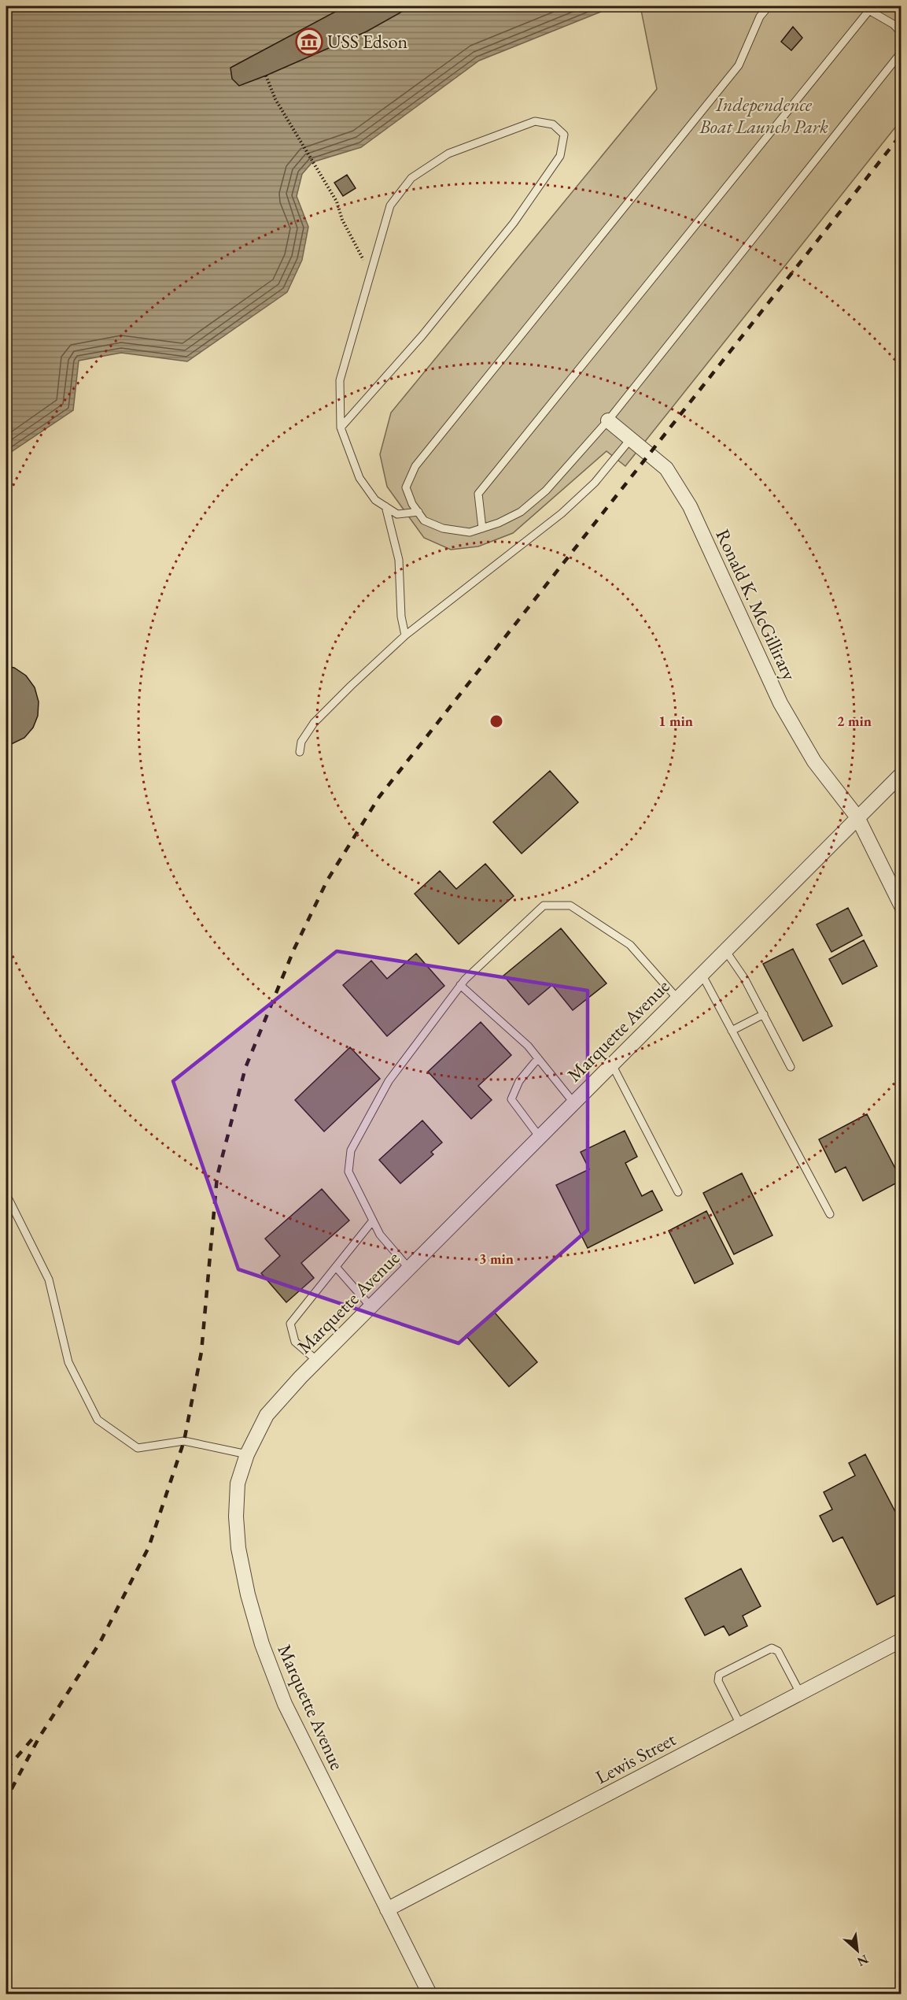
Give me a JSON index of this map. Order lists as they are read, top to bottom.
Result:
{
  "streets": {
    "street": ["Ronald K. McGillirary", "Marquette Avenue", "Lewis Street"]
  },
  "crossings": [
    ["Ronald K. McGillirary", "Marquette Avenue"],
    ["Marquette Avenue", "Lewis Street"]
  ],
  "parks": ["Independence Boat Launch Park"],
  "places": {
    "museum": ["USS Edson"]
  },
  "north": "bottom right",
  "rings": ["1 min", "2 min", "3 min"]
}
